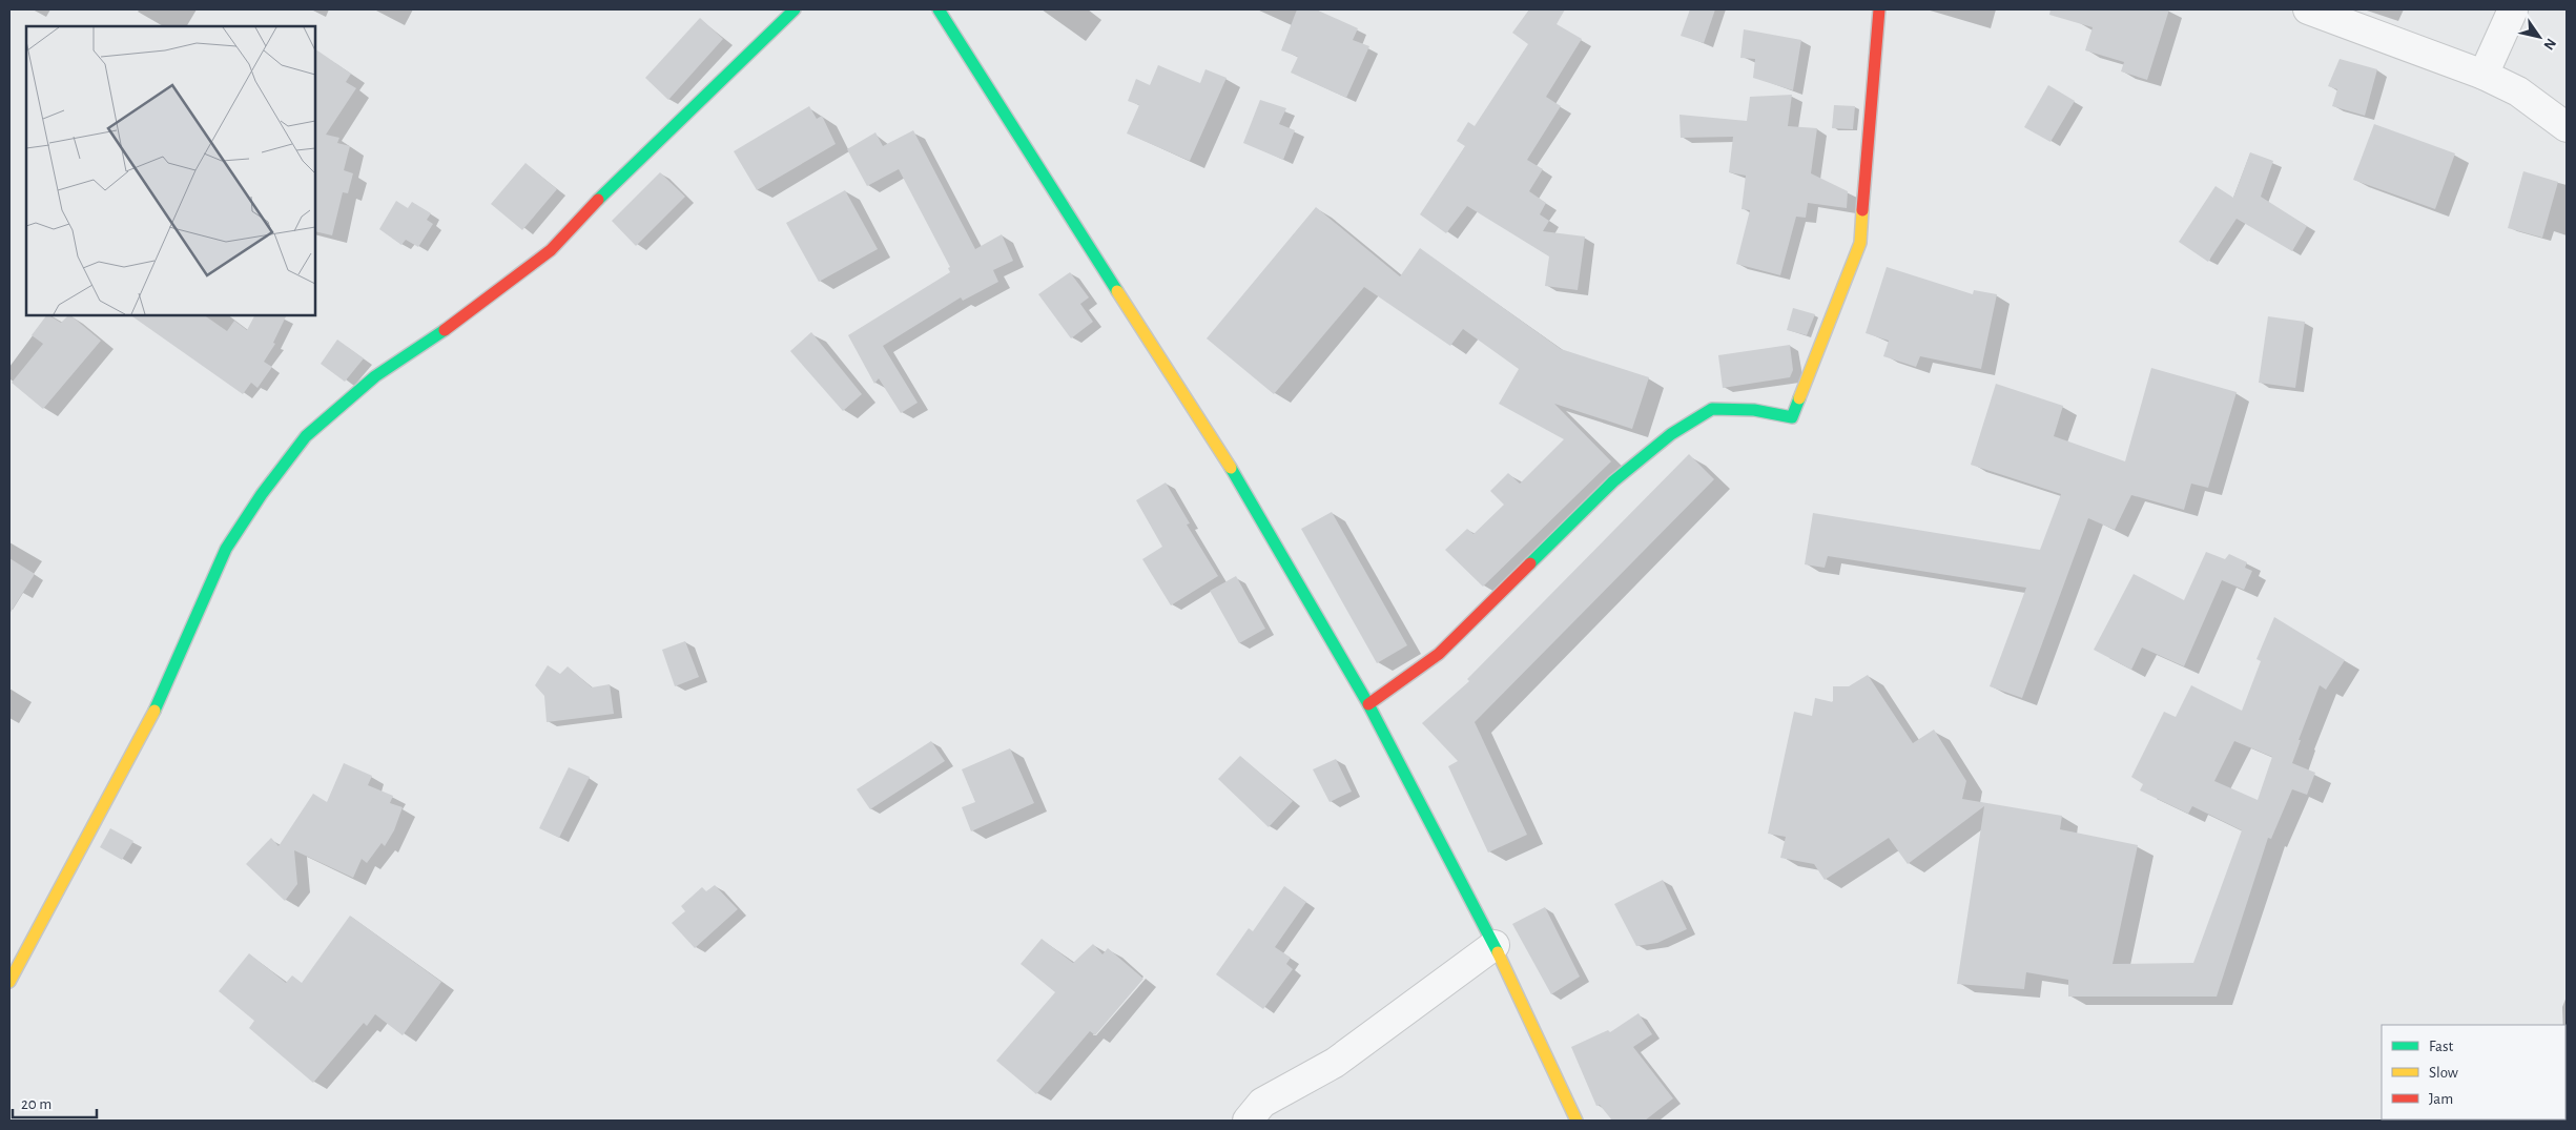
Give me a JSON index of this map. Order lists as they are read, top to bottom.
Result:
{
  "legend": ["Fast", "Slow", "Jam"],
  "scale_bar": "20 m",
  "north": "bottom right"
}
